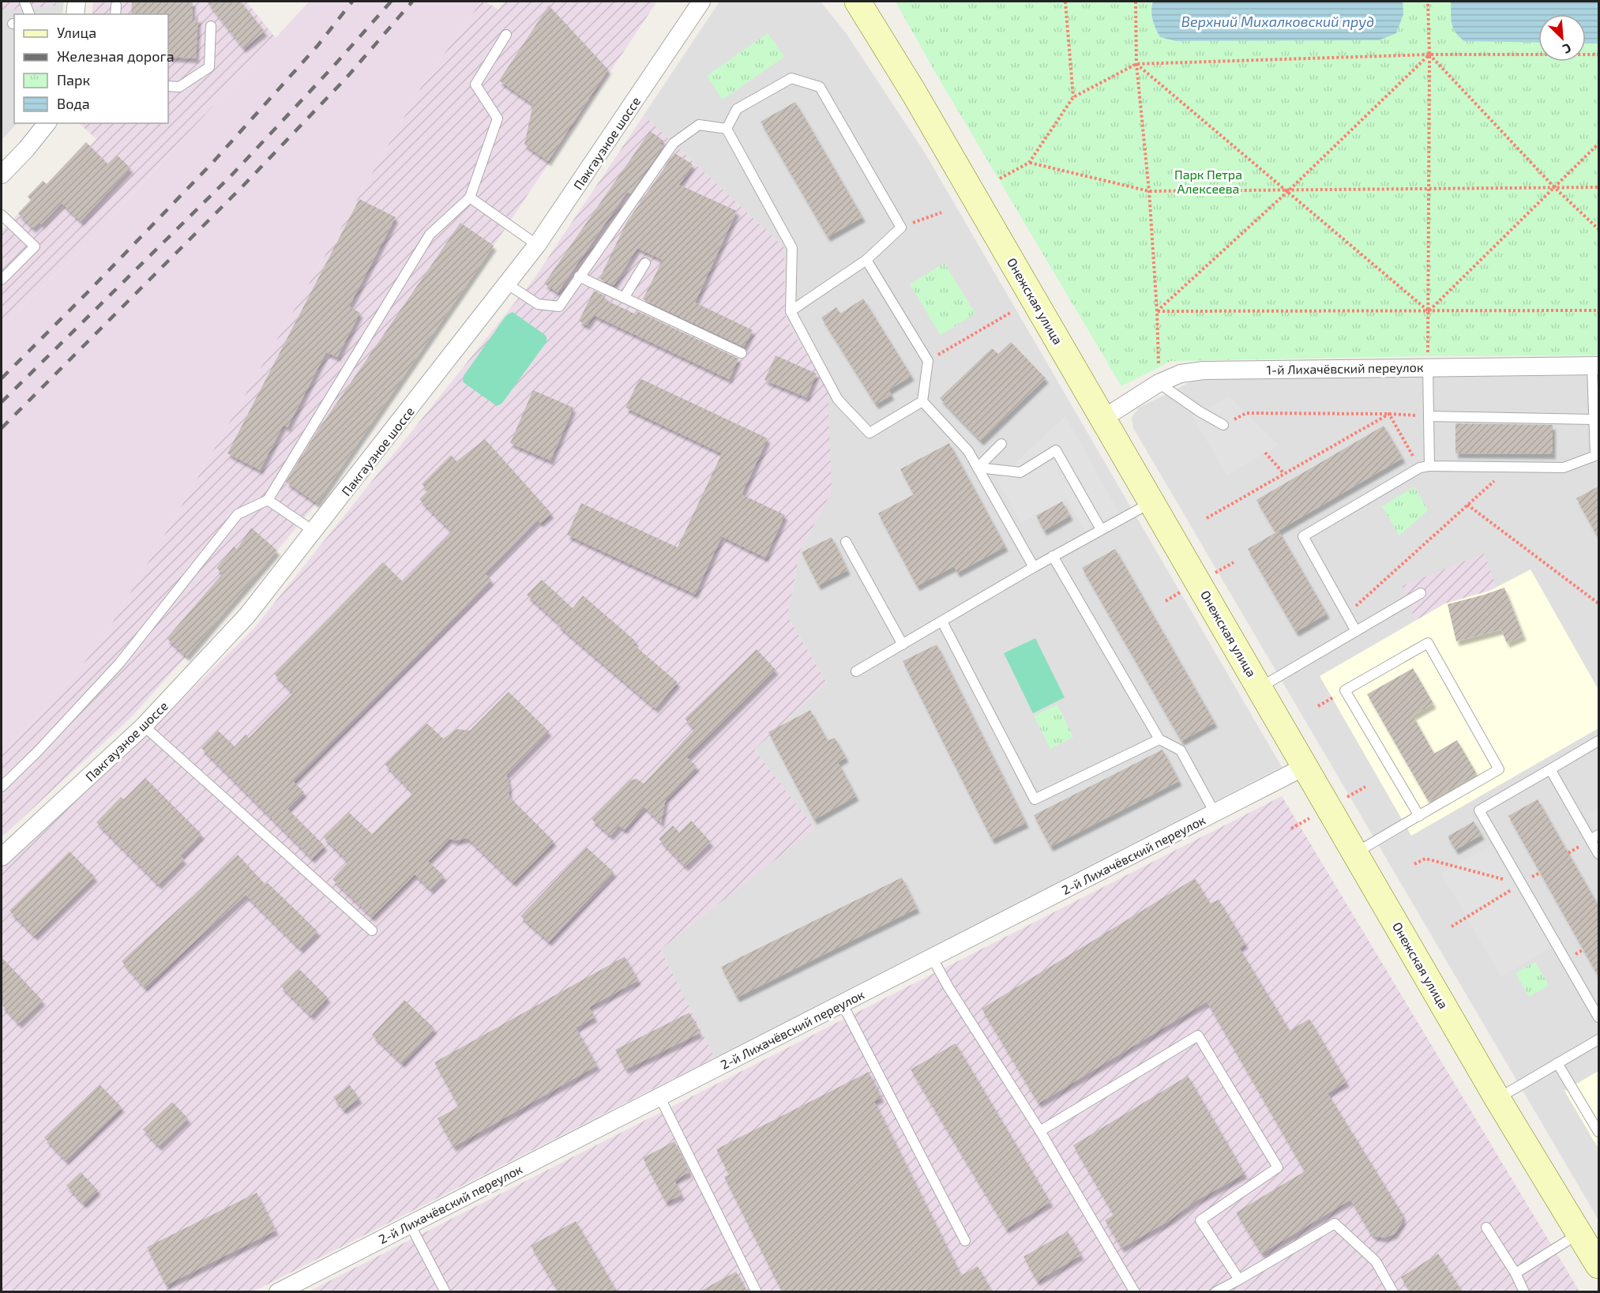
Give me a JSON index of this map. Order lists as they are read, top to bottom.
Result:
{
  "streets": {
    "main road": ["Онежская улица"],
    "street": ["Пакгаузное шоссе", "1-й Лихачёвский переулок", "2-й Лихачёвский переулок"]
  },
  "crossings": [
    ["Онежская улица", "1-й Лихачёвский переулок"],
    ["Онежская улица", "2-й Лихачёвский переулок"]
  ],
  "water": ["Верхний Михалковский пруд"],
  "parks": ["Парк Петра Алексеева"],
  "legend": [
    "Улица",
    "Железная дорога",
    "Парк",
    "Вода"
  ],
  "north": "bottom right"
}
